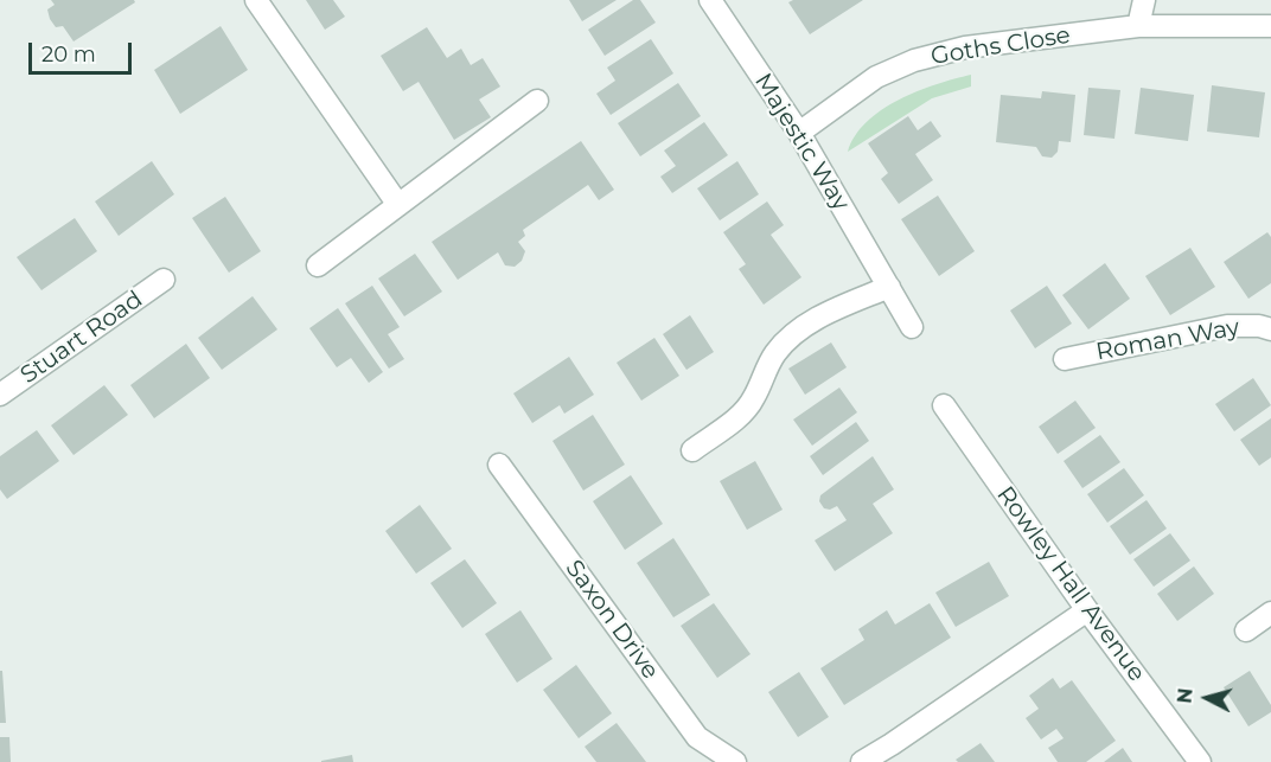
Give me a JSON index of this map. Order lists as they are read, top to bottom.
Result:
{
  "streets": {
    "street": [
      "Goths Close",
      "Majestic Way",
      "Stuart Road",
      "Roman Way",
      "Rowley Hall Avenue",
      "Saxon Drive"
    ]
  },
  "crossings": [
    ["Goths Close", "Majestic Way"]
  ],
  "scale_bar": "20 m",
  "north": "left"
}
